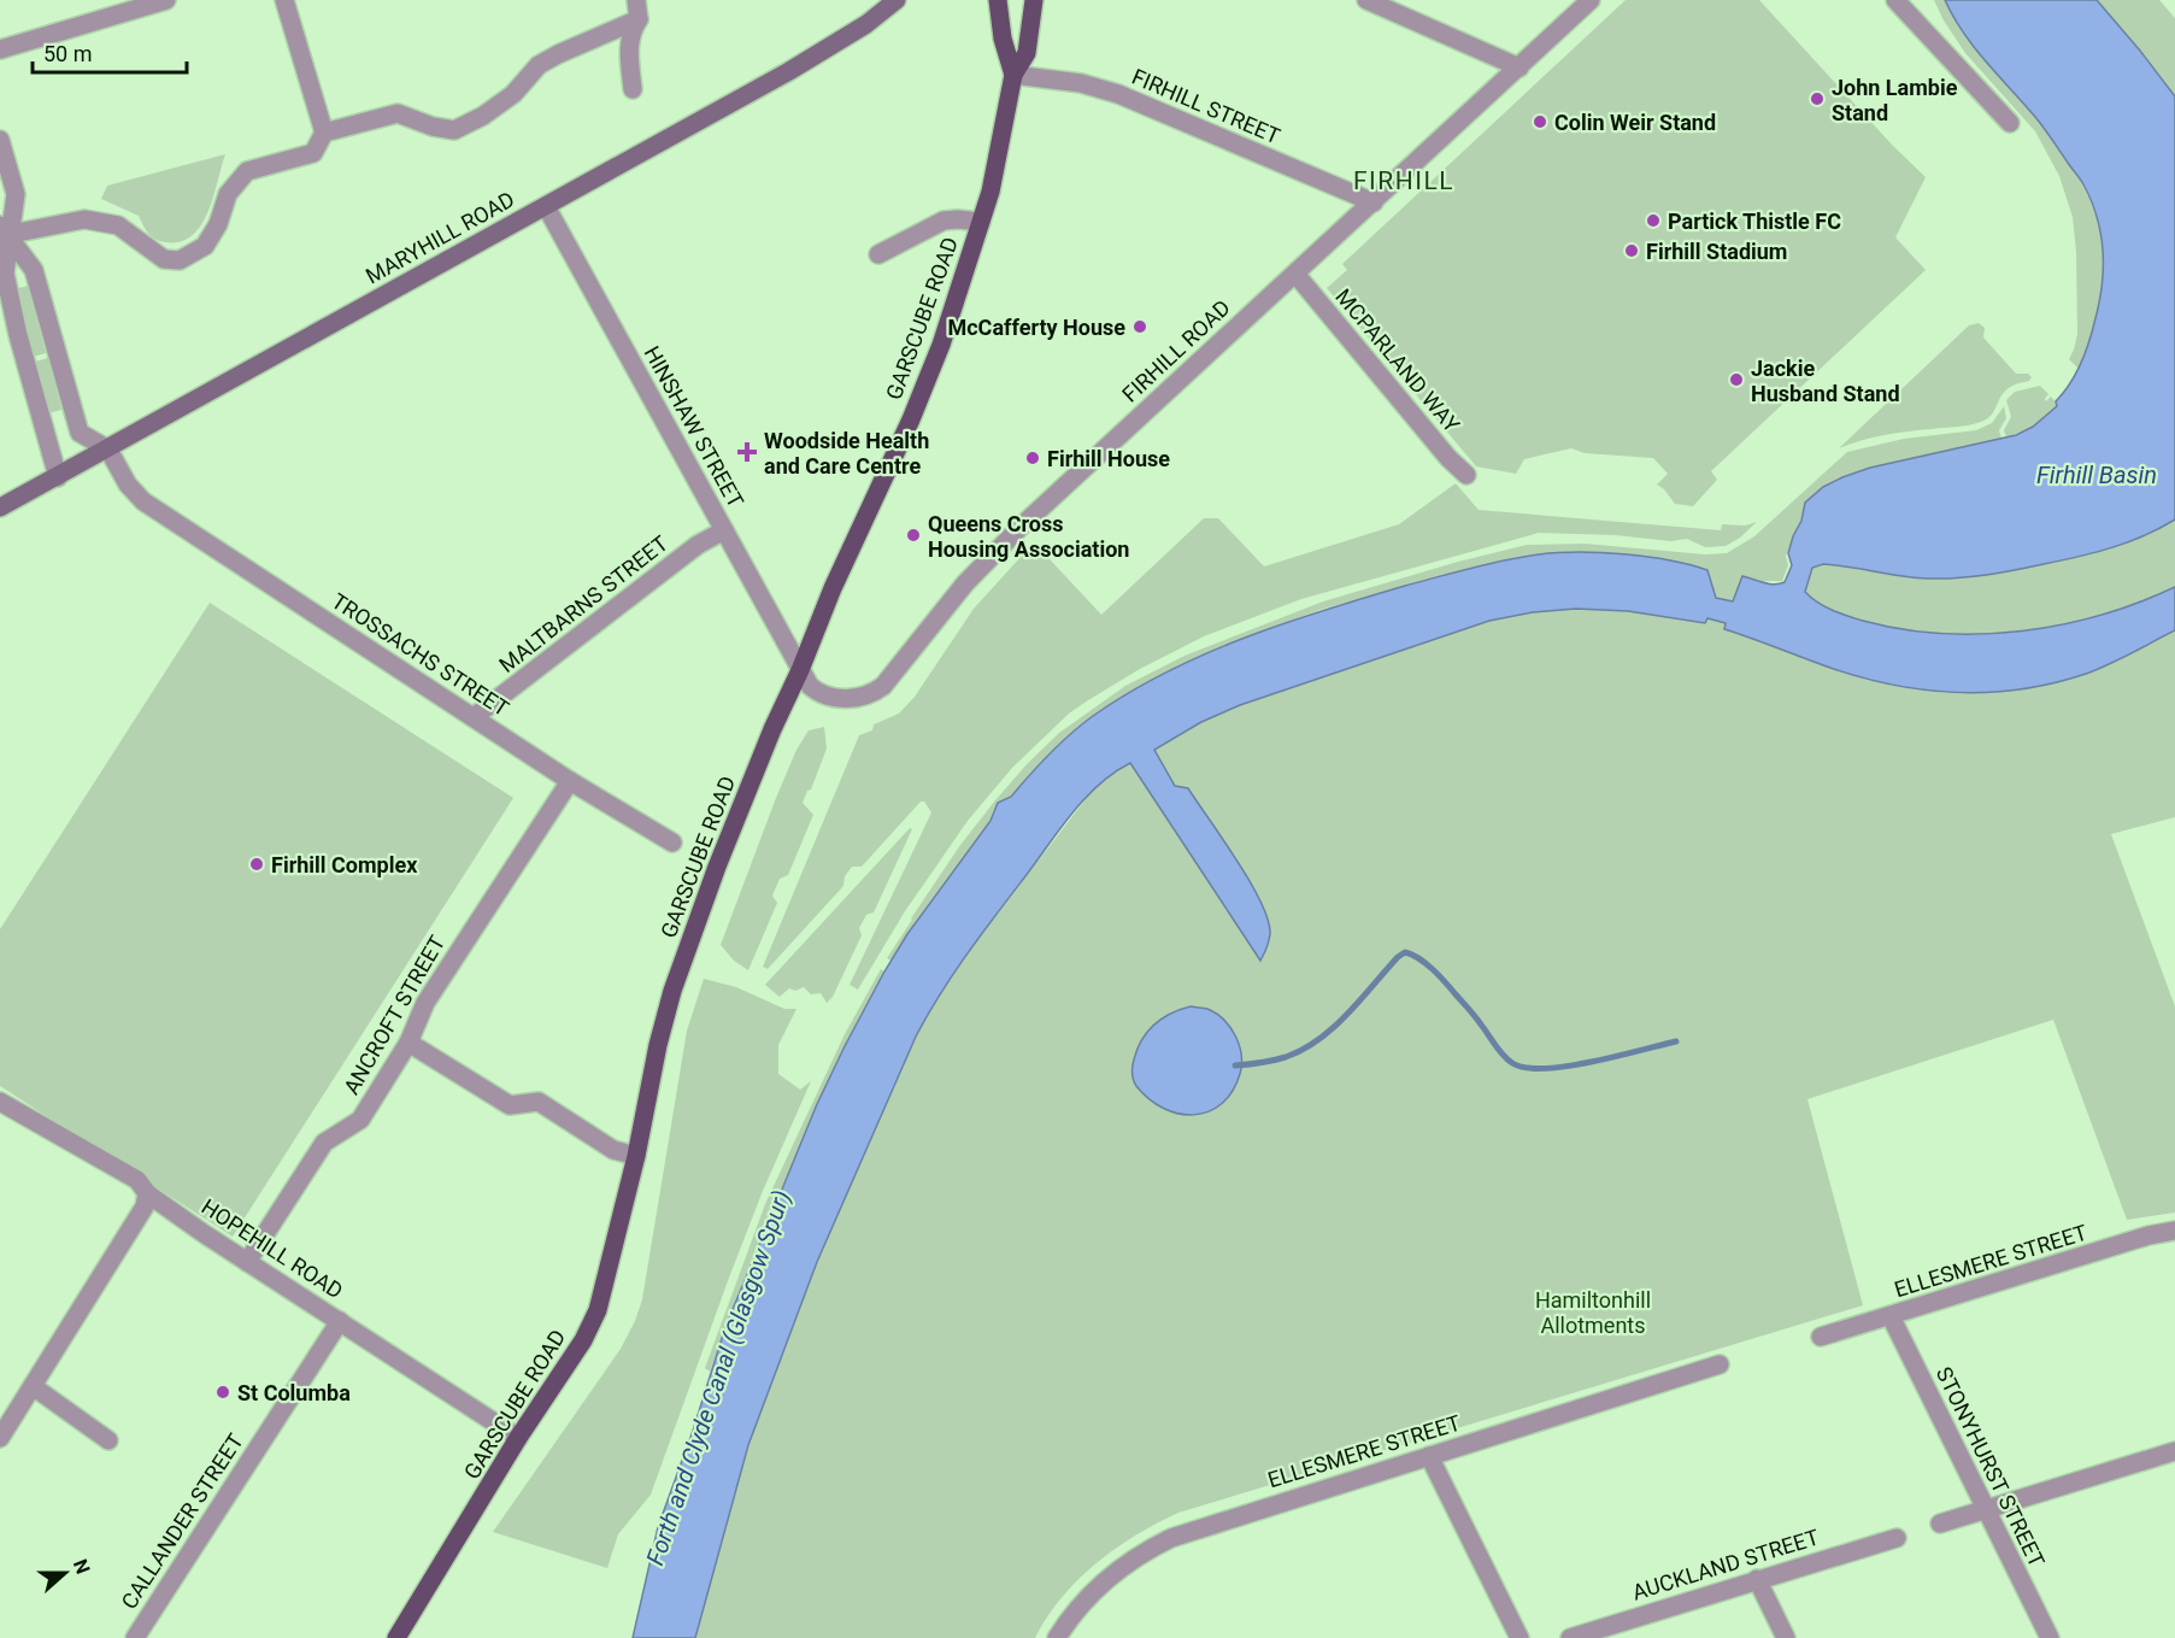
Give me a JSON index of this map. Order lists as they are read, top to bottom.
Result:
{
  "streets": {
    "main road": ["GARSCUBE ROAD"],
    "street": [
      "FIRHILL STREET",
      "MARYHILL ROAD",
      "FIRHILL ROAD",
      "MCPARLAND WAY",
      "HINSHAW STREET",
      "MALTBARNS STREET",
      "TROSSACHS STREET",
      "ANCROFT STREET",
      "HOPEHILL ROAD",
      "ELLESMERE STREET",
      "STONYHURST STREET",
      "CALLANDER STREET",
      "AUCKLAND STREET"
    ]
  },
  "crossings": [
    ["FIRHILL STREET", "GARSCUBE ROAD"],
    ["FIRHILL STREET", "FIRHILL ROAD"],
    ["MARYHILL ROAD", "HINSHAW STREET"],
    ["MARYHILL ROAD", "TROSSACHS STREET"],
    ["GARSCUBE ROAD", "FIRHILL ROAD"],
    ["GARSCUBE ROAD", "HINSHAW STREET"],
    ["GARSCUBE ROAD", "HOPEHILL ROAD"],
    ["FIRHILL ROAD", "MCPARLAND WAY"],
    ["FIRHILL ROAD", "HINSHAW STREET"],
    ["HINSHAW STREET", "MALTBARNS STREET"],
    ["MALTBARNS STREET", "TROSSACHS STREET"],
    ["TROSSACHS STREET", "ANCROFT STREET"],
    ["ANCROFT STREET", "HOPEHILL ROAD"],
    ["HOPEHILL ROAD", "CALLANDER STREET"],
    ["ELLESMERE STREET", "STONYHURST STREET"]
  ],
  "districts": ["FIRHILL"],
  "water": ["Firhill Basin", "Forth and Clyde Canal (Glasgow Spur)"],
  "parks": ["Hamiltonhill Allotments"],
  "places": {
    "other": [
      "John Lambie Stand",
      "Colin Weir Stand",
      "Partick Thistle FC",
      "Firhill Stadium",
      "McCafferty House",
      "Jackie Husband Stand",
      "Firhill House",
      "Queens Cross Housing Association",
      "Firhill Complex",
      "St Columba"
    ],
    "health": ["Woodside Health and Care Centre"]
  },
  "scale_bar": "50 m",
  "north": "right"
}
